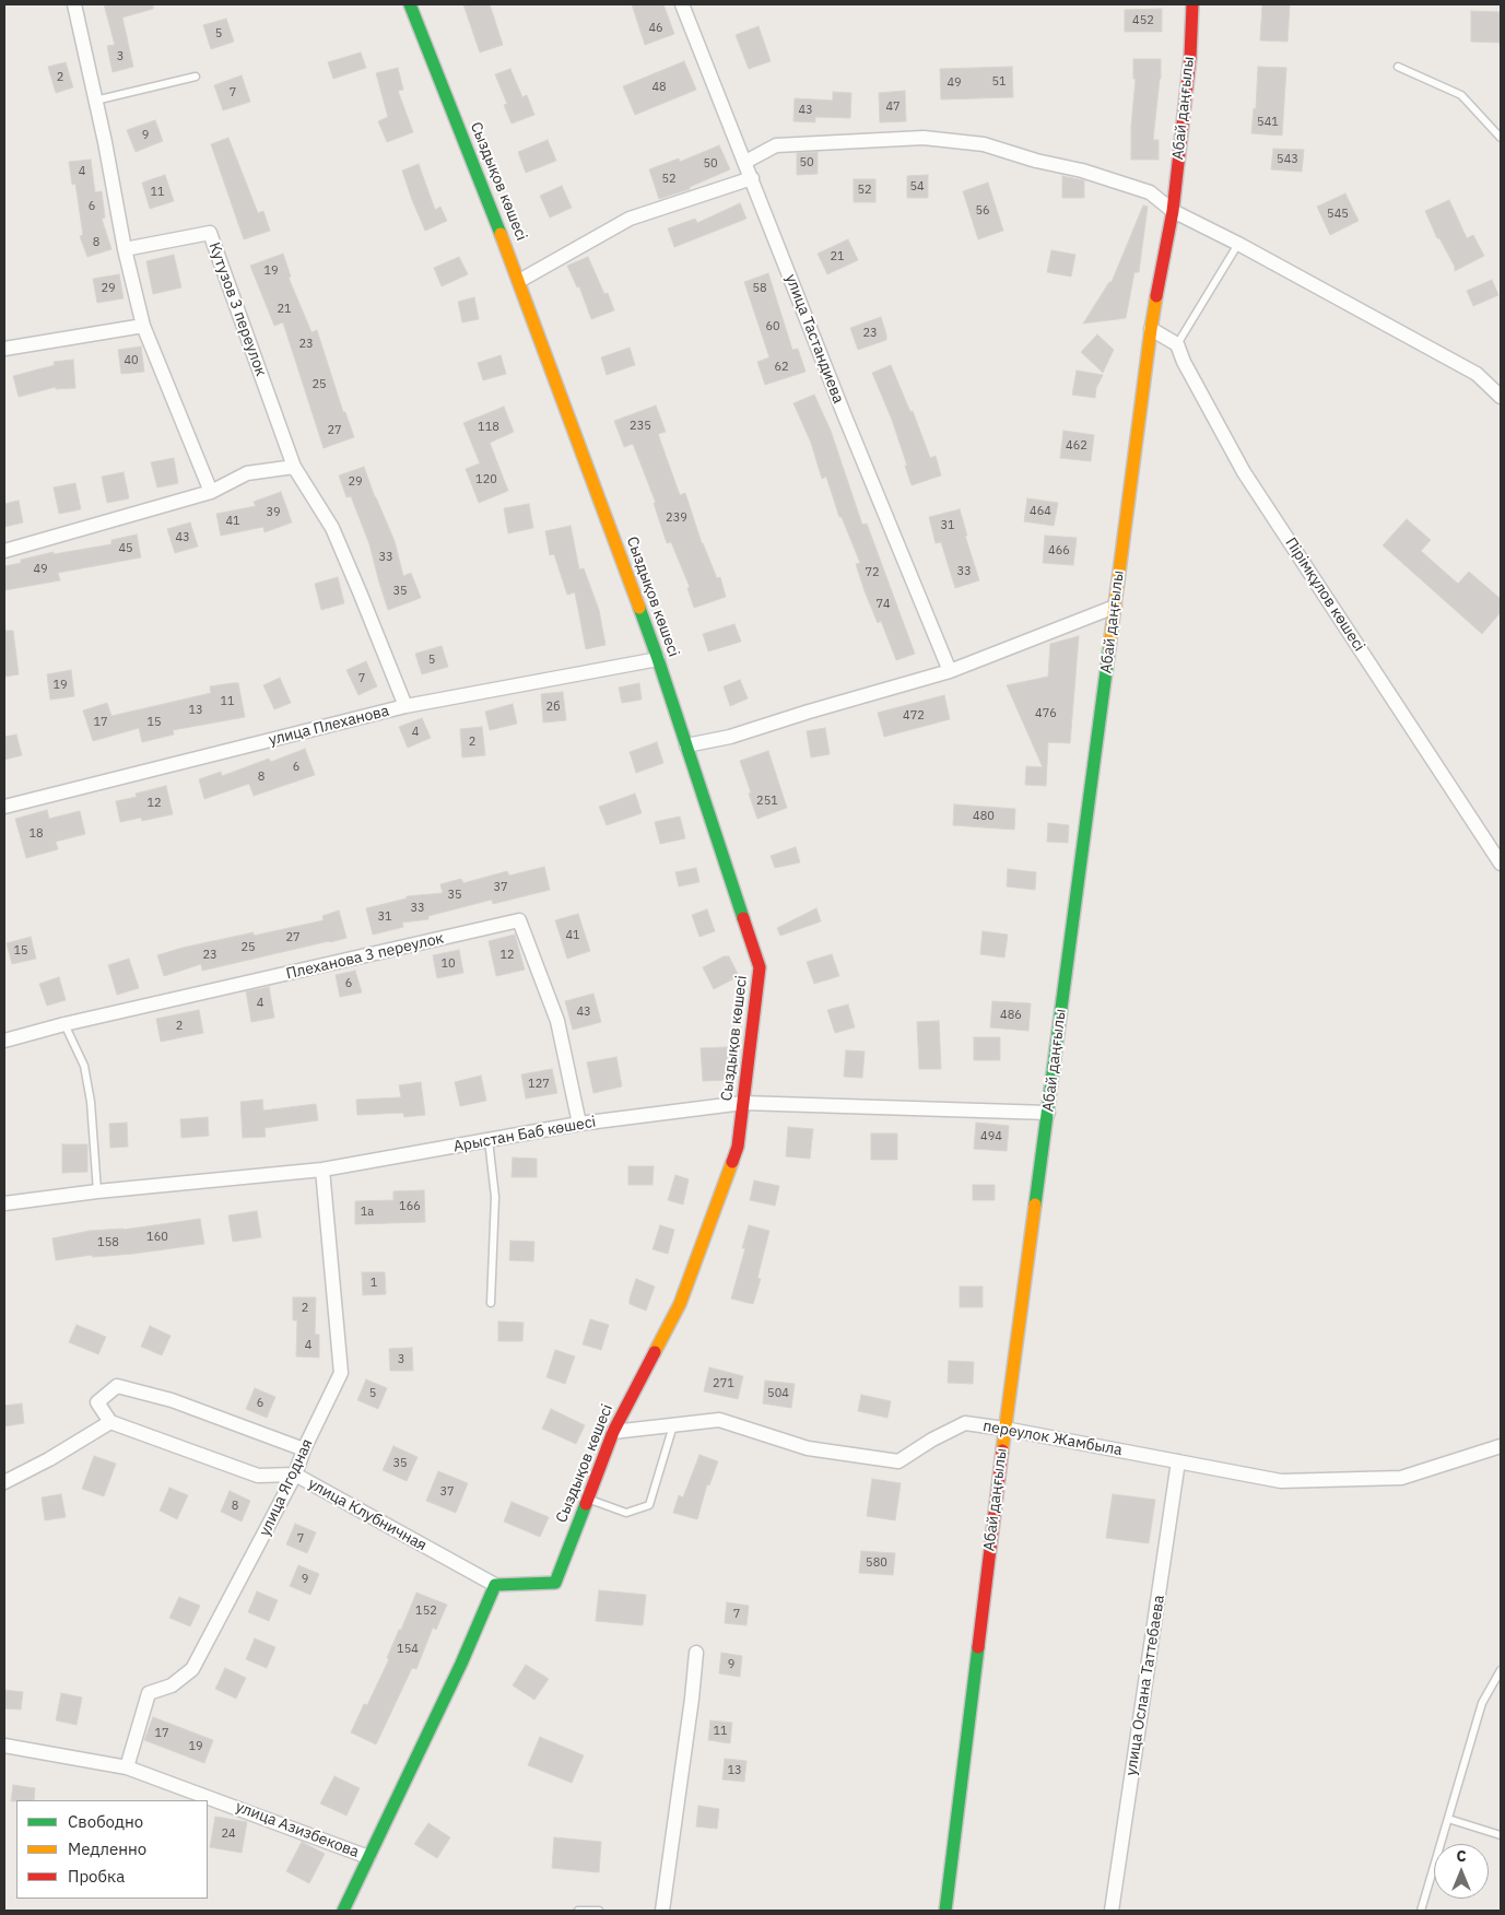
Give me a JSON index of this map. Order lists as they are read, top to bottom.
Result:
{
  "streets": {
    "street": [
      "Абай даңғылы",
      "Сыздықов көшесі",
      "Кутузов 3 переулок",
      "улица Тастандиева",
      "Пірімқұлов көшесі",
      "улица Плеханова",
      "Плеханова 3 переулок",
      "Арыстан Баб көшесі",
      "переулок Жамбыла",
      "улица Ягодная",
      "улица Клубничная",
      "улица Ослана Таттебаева",
      "улица Азизбекова"
    ]
  },
  "crossings": [
    ["Абай даңғылы", "Арыстан Баб көшесі"],
    ["Абай даңғылы", "переулок Жамбыла"],
    ["Сыздықов көшесі", "улица Плеханова"],
    ["Сыздықов көшесі", "Арыстан Баб көшесі"],
    ["Сыздықов көшесі", "переулок Жамбыла"],
    ["Сыздықов көшесі", "улица Клубничная"],
    ["Кутузов 3 переулок", "улица Плеханова"],
    ["Плеханова 3 переулок", "Арыстан Баб көшесі"],
    ["Арыстан Баб көшесі", "улица Ягодная"],
    ["переулок Жамбыла", "улица Ослана Таттебаева"],
    ["улица Ягодная", "улица Клубничная"],
    ["улица Ягодная", "улица Азизбекова"]
  ],
  "house_numbers": [
    "452",
    "46",
    "5",
    "3",
    "2",
    "51",
    "49",
    "48",
    "7",
    "47",
    "43",
    "541",
    "9",
    "543",
    "50",
    "50",
    "4",
    "52",
    "54",
    "52",
    "11",
    "6",
    "56",
    "545",
    "8",
    "21",
    "19",
    "29",
    "58",
    "21",
    "60",
    "23",
    "23",
    "40",
    "62",
    "25",
    "235",
    "118",
    "27",
    "462",
    "120",
    "29",
    "464",
    "39",
    "239",
    "41",
    "31",
    "43",
    "45",
    "466",
    "33",
    "49",
    "33",
    "72",
    "35",
    "74",
    "5",
    "7",
    "19",
    "11",
    "2б",
    "13",
    "476",
    "472",
    "17",
    "15",
    "4",
    "2",
    "6",
    "8",
    "251",
    "12",
    "480",
    "18",
    "37",
    "35",
    "33",
    "31",
    "41",
    "27",
    "25",
    "15",
    "23",
    "12",
    "10",
    "6",
    "4",
    "43",
    "486",
    "2",
    "127",
    "494",
    "166",
    "1а",
    "160",
    "158",
    "1",
    "2",
    "4",
    "3",
    "271",
    "5",
    "504",
    "6",
    "35",
    "37",
    "8",
    "7",
    "580",
    "9",
    "152",
    "7",
    "154",
    "9",
    "11",
    "17",
    "19",
    "13",
    "24"
  ],
  "legend": ["Свободно", "Медленно", "Пробка"],
  "north": "top"
}
